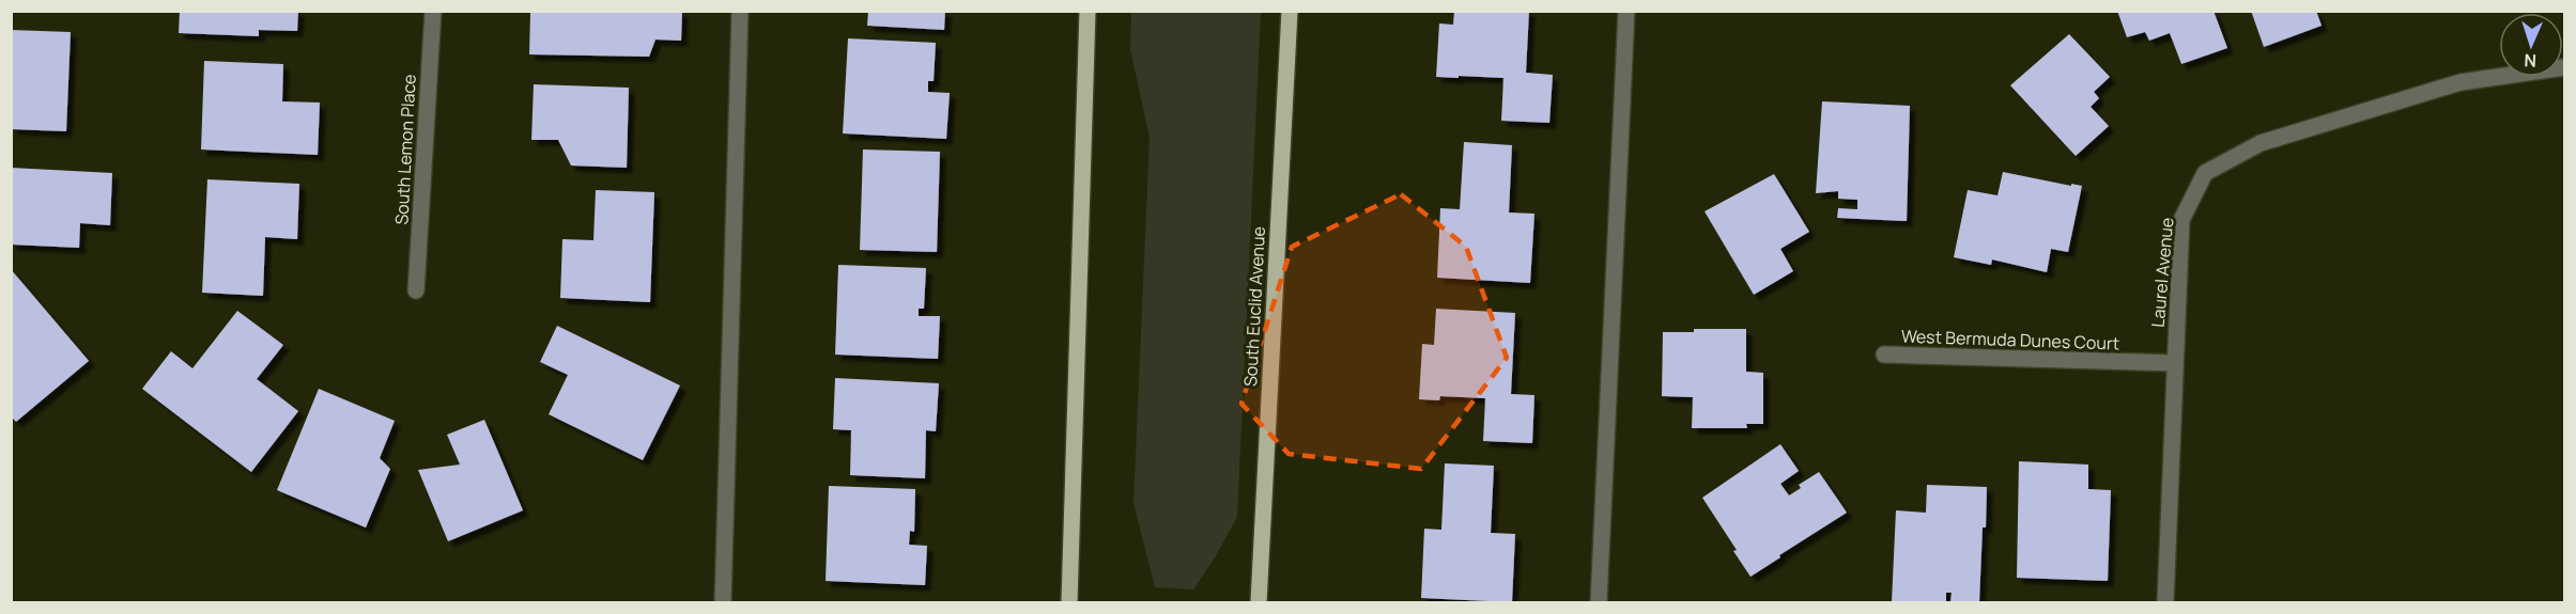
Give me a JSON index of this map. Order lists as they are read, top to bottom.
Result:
{
  "streets": {
    "main road": ["South Euclid Avenue"],
    "street": ["South Lemon Place", "Laurel Avenue", "West Bermuda Dunes Court"]
  },
  "crossings": [
    ["Laurel Avenue", "West Bermuda Dunes Court"]
  ],
  "north": "bottom"
}
